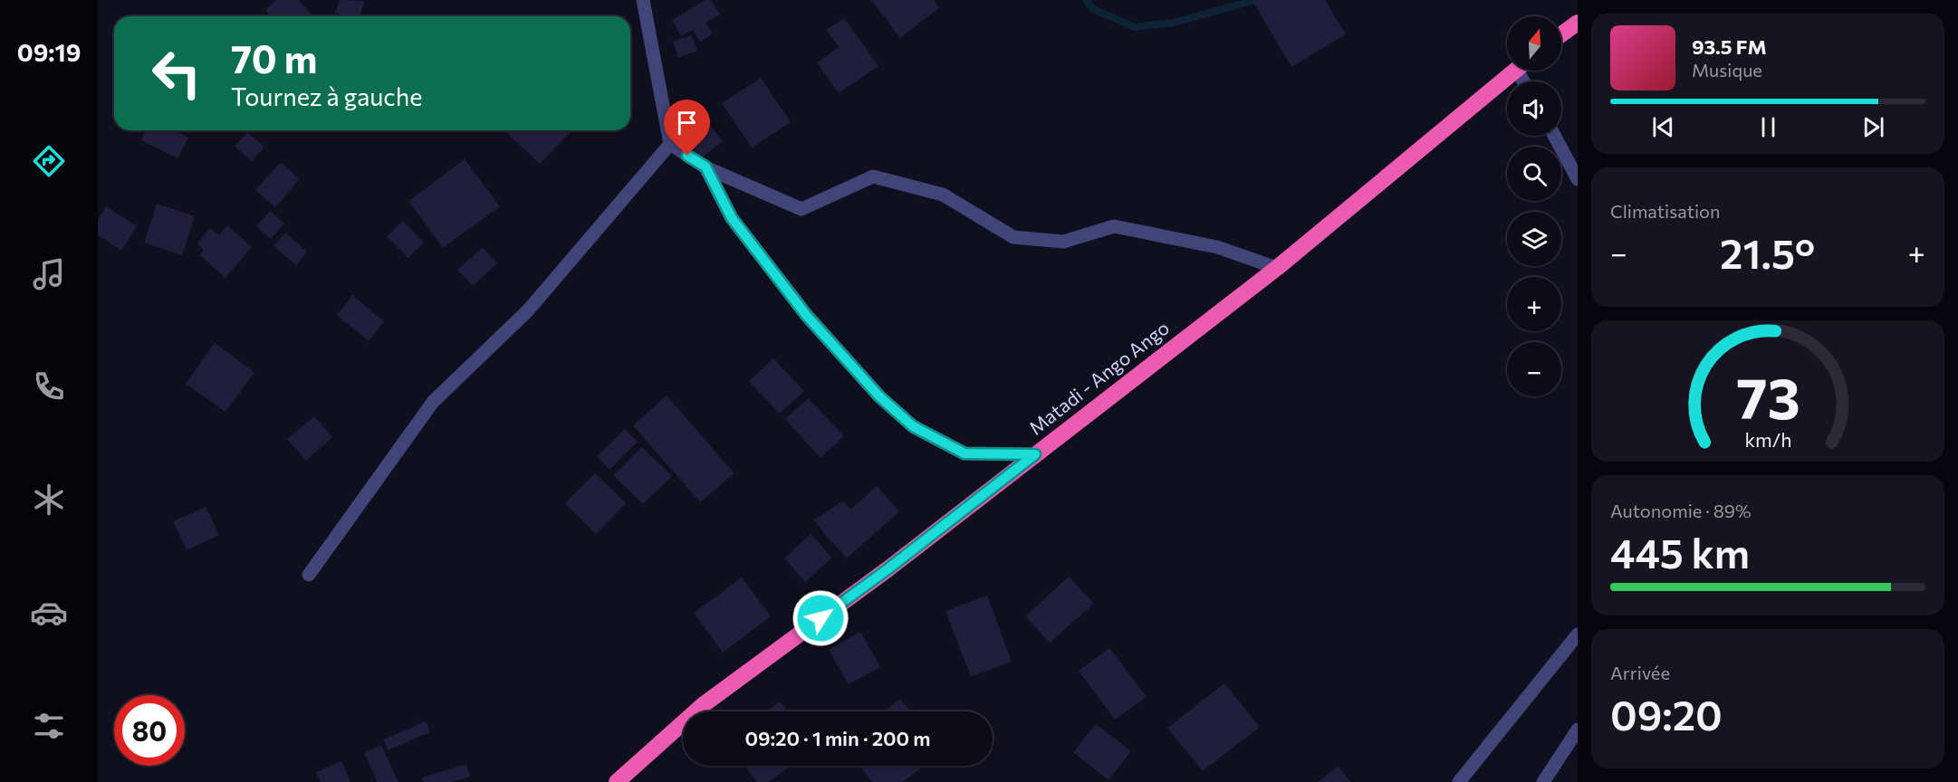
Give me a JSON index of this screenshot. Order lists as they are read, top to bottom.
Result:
{
  "streets": {
    "highway": ["Matadi - Ango Ango"]
  },
  "north": "top",
  "page": {
    "tabs": "09:19",
    "map_buttons": ["+", "−"],
    "turn": ["70 m", "Tournez à gauche"],
    "song": ["93.5 FM", "Musique"],
    "tile": [
      "Climatisation",
      ["Autonomie · 89%", "445 km"],
      ["Arrivée", "09:20"]
    ],
    "heat": ["−", "21.5°", "+"],
    "limit": "80",
    "trip": "09:20 · 1 min · 200 m",
    "gauge": ["73", "km/h"]
  }
}
